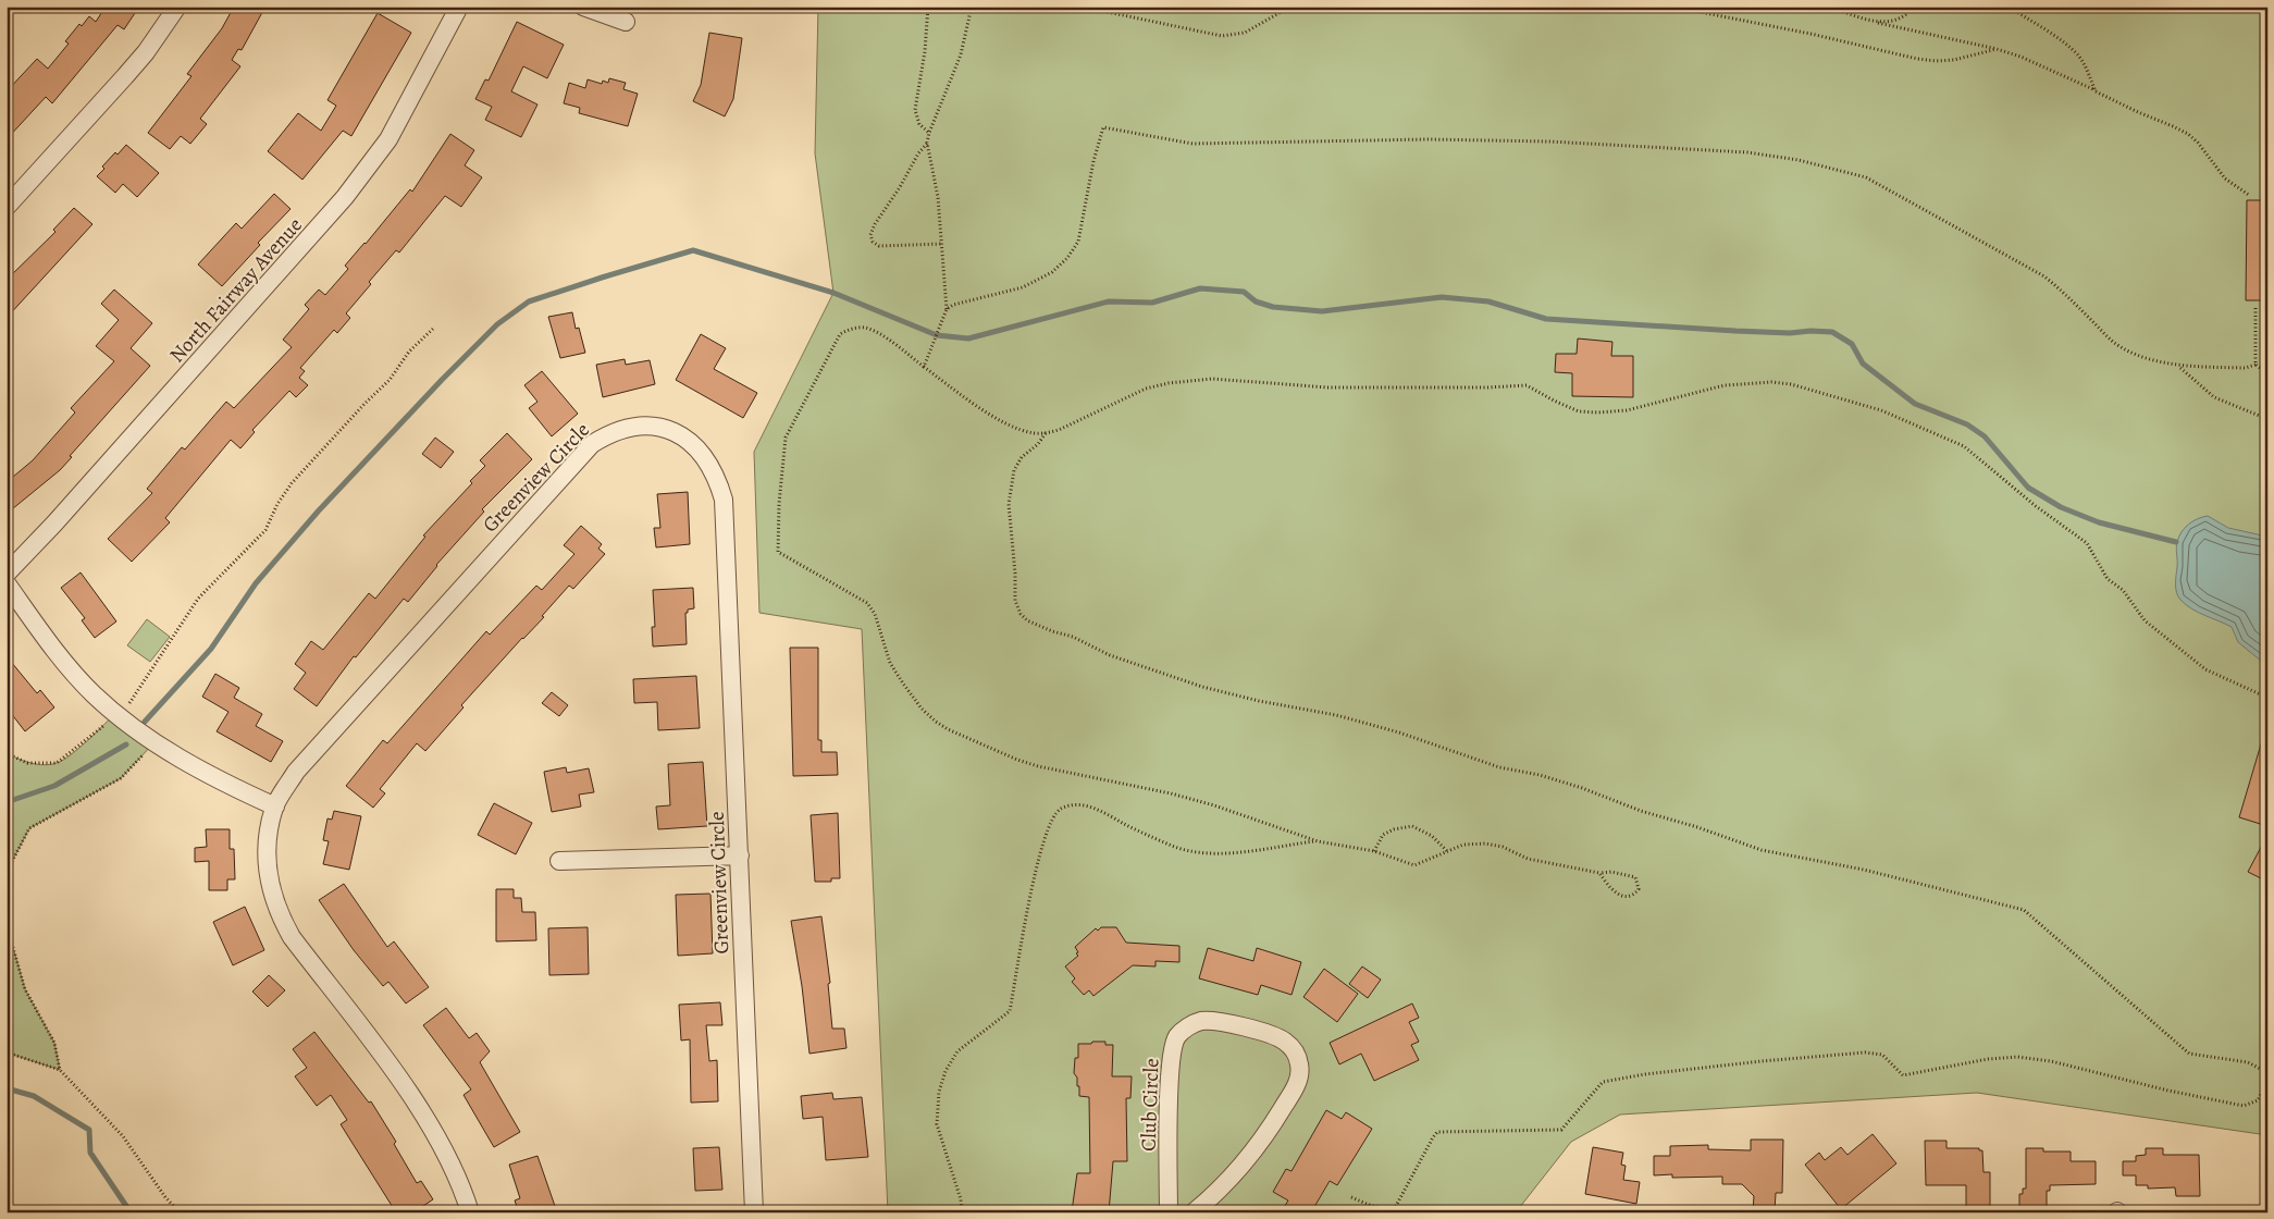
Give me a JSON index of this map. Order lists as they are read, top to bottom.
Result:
{
  "streets": {
    "street": ["North Fairway Avenue", "Greenview Circle", "Club Circle"]
  }
}
